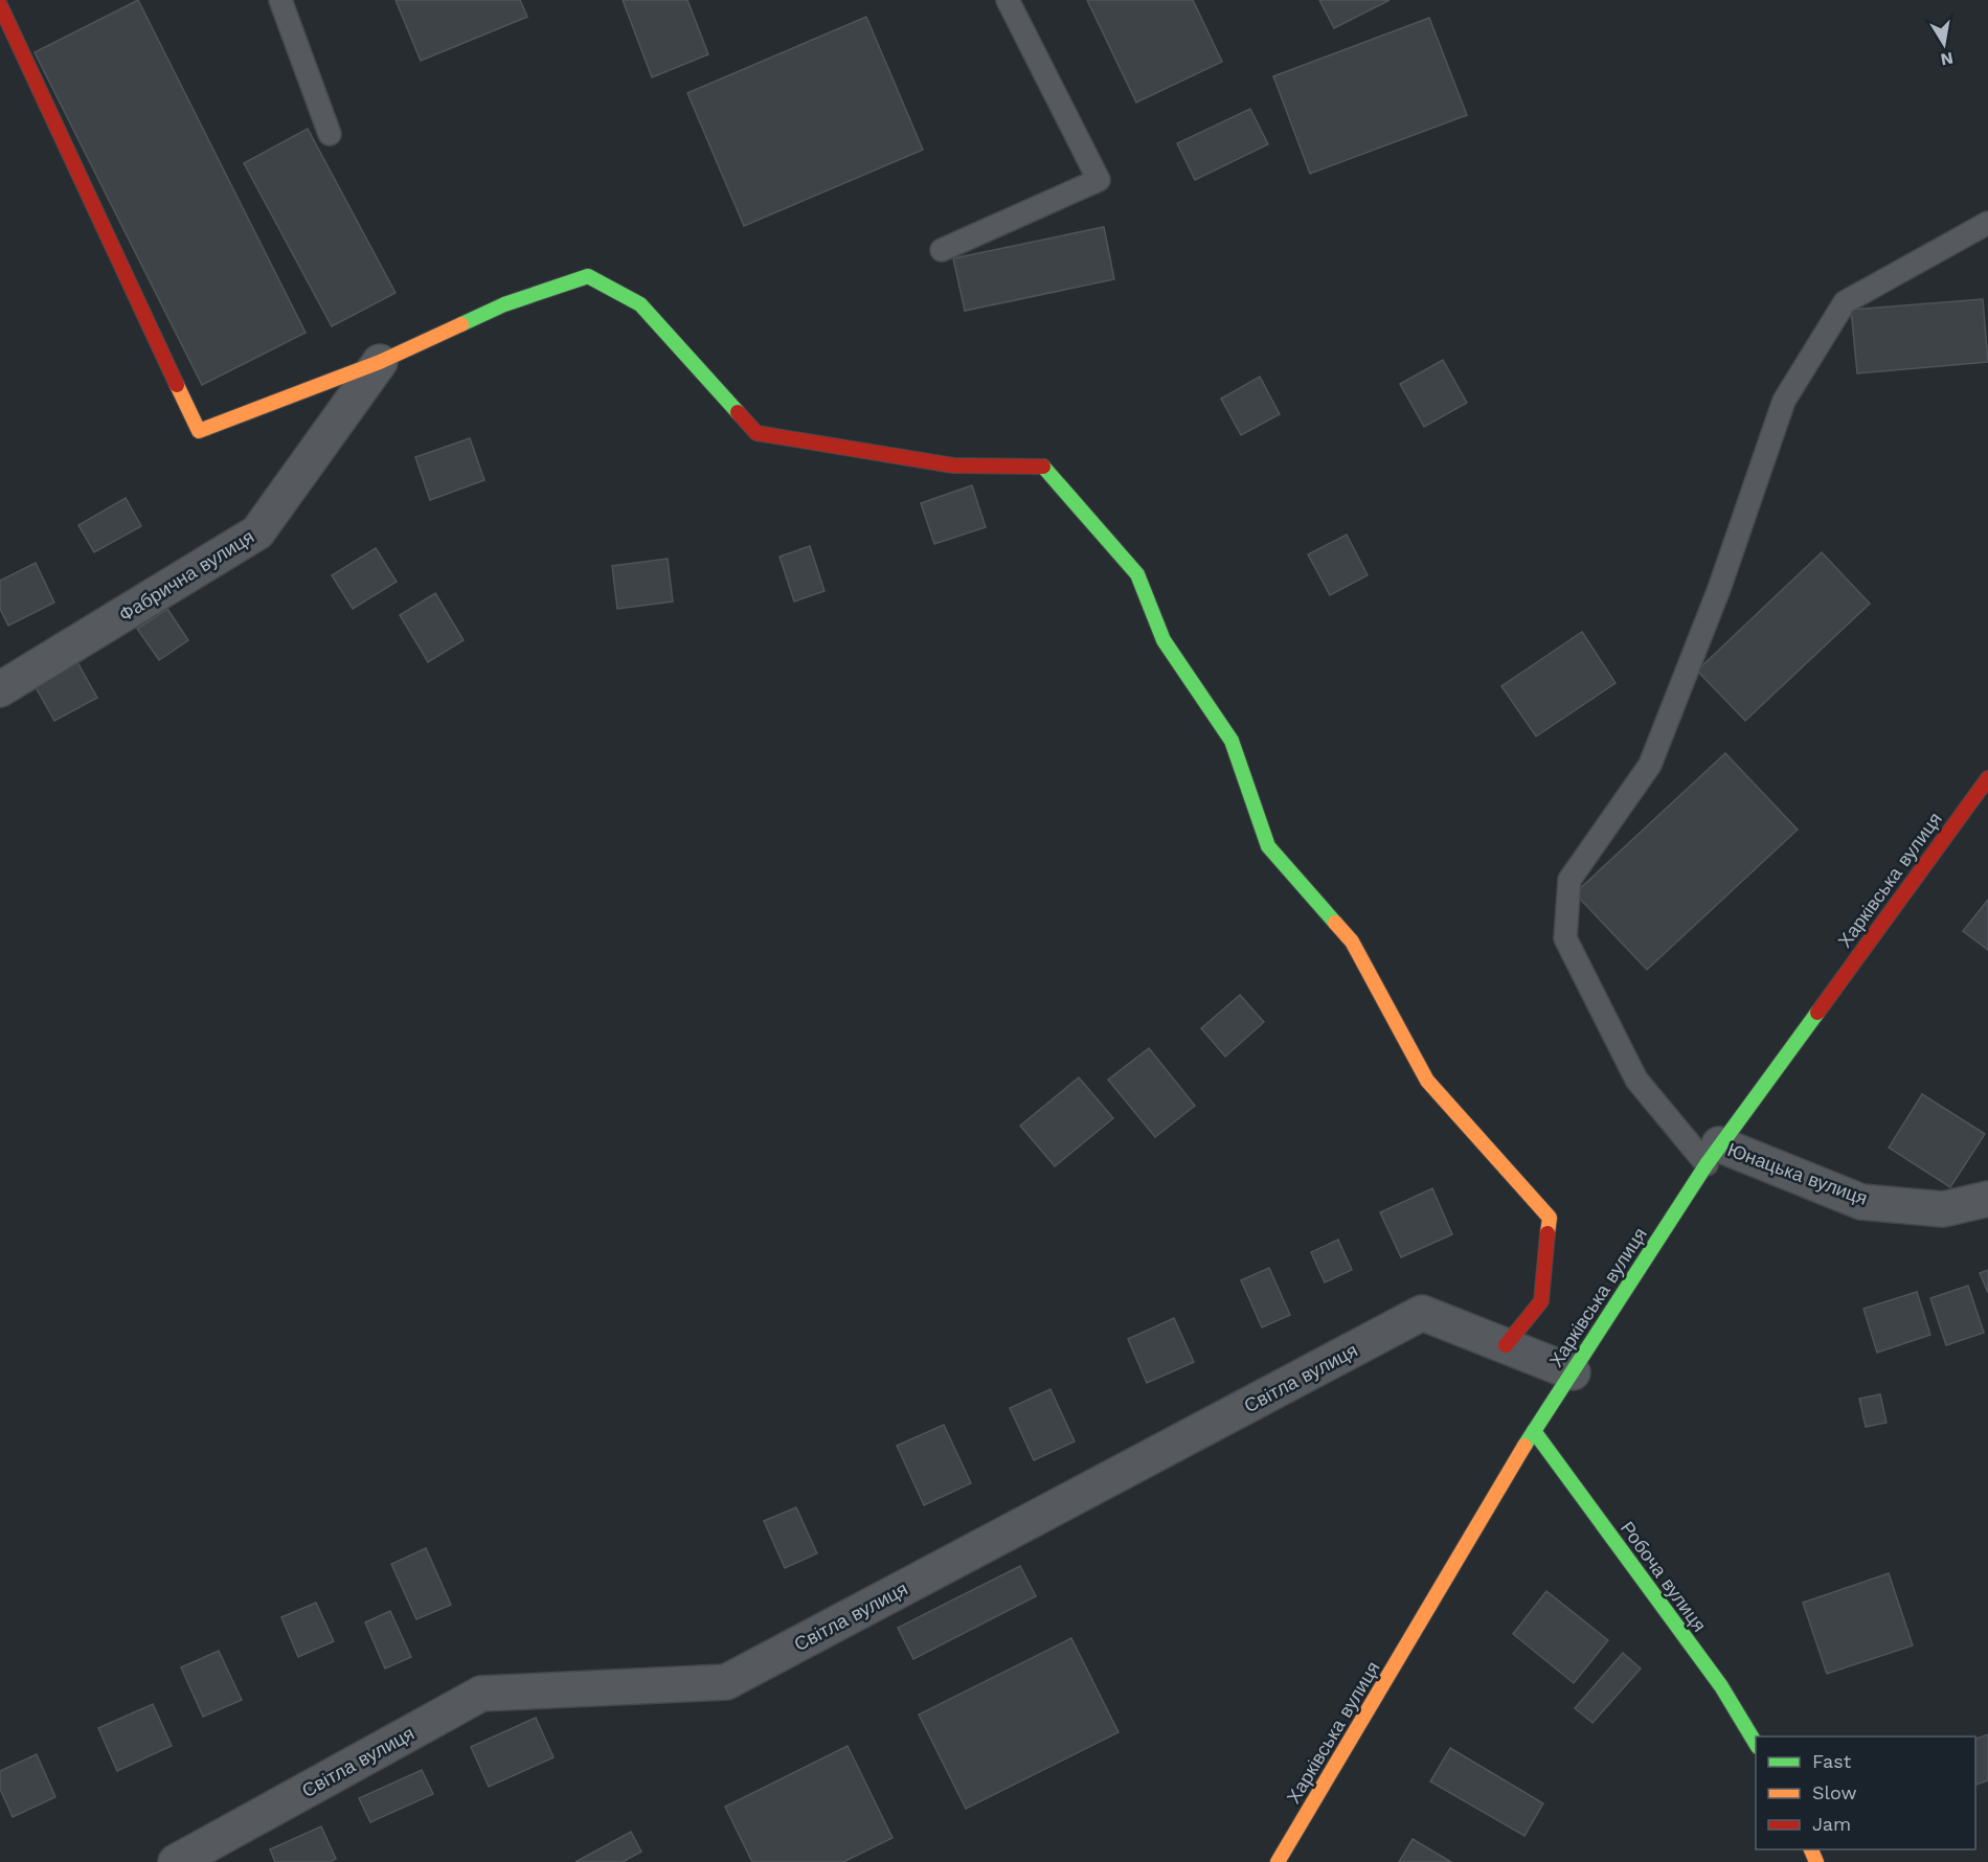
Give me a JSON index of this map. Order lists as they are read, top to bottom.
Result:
{
  "streets": {
    "street": [
      "Фабрична вулиця",
      "Харківська вулиця",
      "Юнацька вулиця",
      "Світла вулиця",
      "Робоча вулиця"
    ]
  },
  "crossings": [
    ["Харківська вулиця", "Юнацька вулиця"],
    ["Харківська вулиця", "Світла вулиця"],
    ["Харківська вулиця", "Робоча вулиця"]
  ],
  "legend": ["Fast", "Slow", "Jam"],
  "north": "bottom"
}
